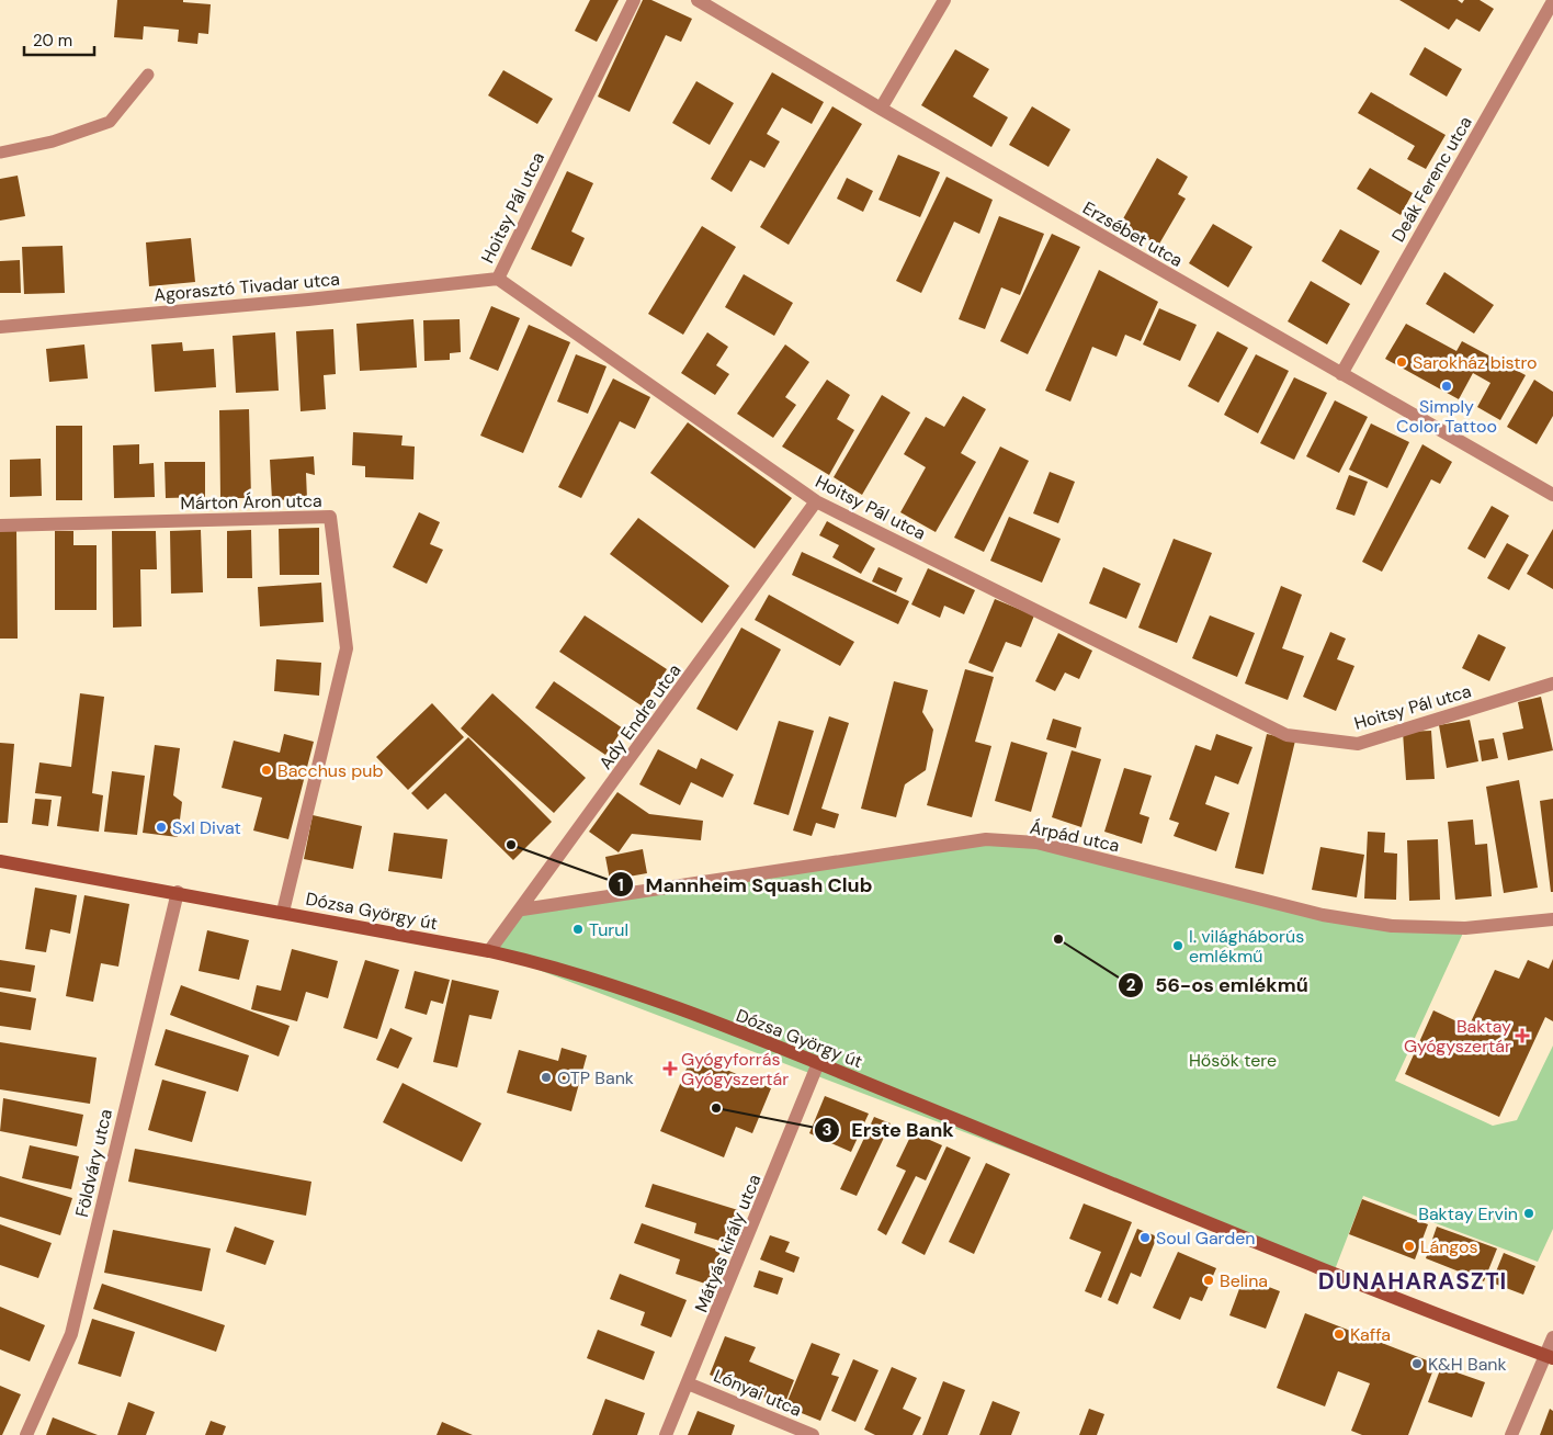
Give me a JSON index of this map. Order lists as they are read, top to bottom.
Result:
{
  "streets": {
    "main road": ["Dózsa György út"],
    "street": [
      "Deák Ferenc utca",
      "Hoitsy Pál utca",
      "Erzsébet utca",
      "Agorasztó Tivadar utca",
      "Márton Áron utca",
      "Ady Endre utca",
      "Árpád utca",
      "Földváry utca",
      "Mátyás király utca",
      "Lónyai utca"
    ]
  },
  "crossings": [
    ["Deák Ferenc utca", "Erzsébet utca"],
    ["Hoitsy Pál utca", "Agorasztó Tivadar utca"],
    ["Hoitsy Pál utca", "Ady Endre utca"],
    ["Márton Áron utca", "Dózsa György út"],
    ["Ady Endre utca", "Árpád utca"],
    ["Ady Endre utca", "Dózsa György út"],
    ["Dózsa György út", "Földváry utca"],
    ["Dózsa György út", "Mátyás király utca"],
    ["Mátyás király utca", "Lónyai utca"]
  ],
  "districts": ["DUNAHARASZTI"],
  "parks": ["Hősök tere"],
  "places": {
    "other": [
      "Sarokház bistro",
      "Simply Color Tattoo",
      "Bacchus pub",
      "Sxl Divat",
      "Mannheim Squash Club",
      "Turul",
      "56-os emlékmű",
      "I. világháborús emlékmű",
      "OTP Bank",
      "Erste Bank",
      "Baktay Ervin",
      "Soul Garden",
      "Lángos",
      "Belina",
      "Kaffa",
      "K&H Bank"
    ],
    "health": ["Baktay Gyógyszertár", "Gyógyforrás Gyógyszertár"]
  },
  "scale_bar": "20 m"
}
